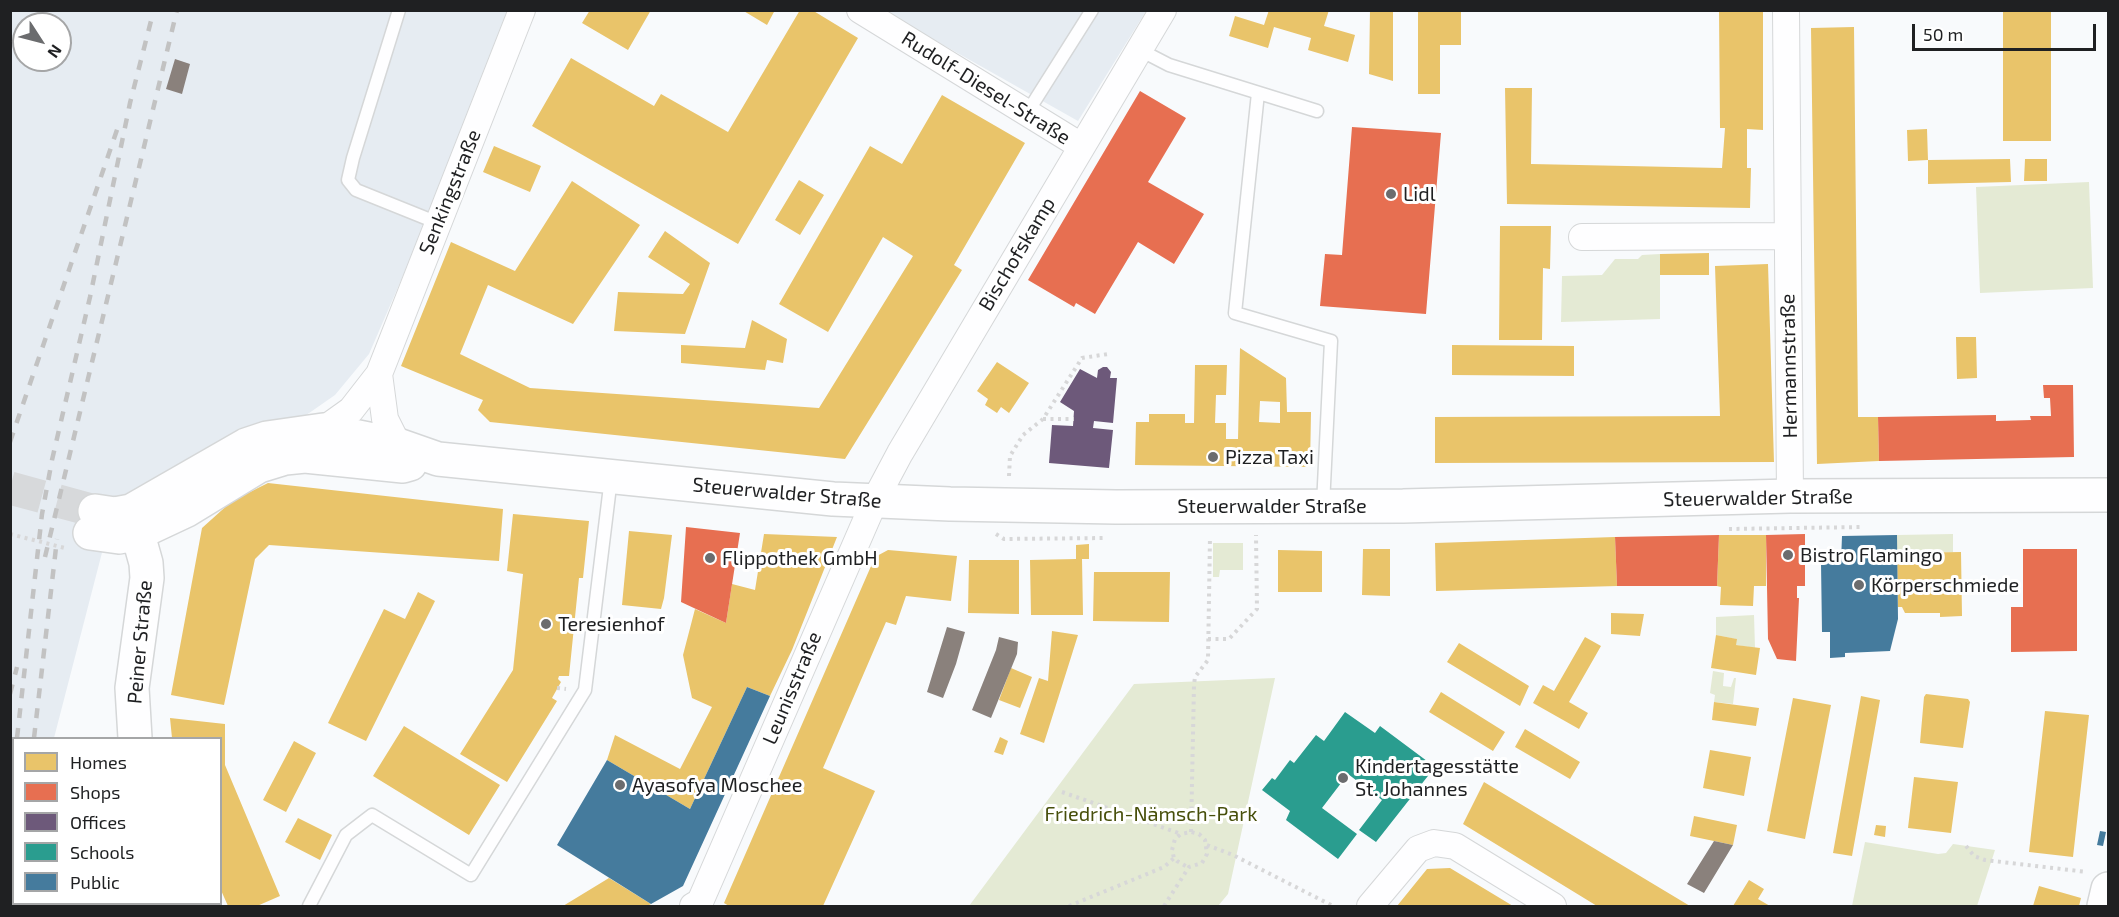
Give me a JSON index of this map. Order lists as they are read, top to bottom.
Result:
{
  "streets": {
    "street": [
      "Rudolf-Diesel-Straße",
      "Senkingstraße",
      "Bischofskamp",
      "Hermannstraße",
      "Steuerwalder Straße",
      "Peiner Straße",
      "Leunisstraße"
    ]
  },
  "crossings": [
    ["Rudolf-Diesel-Straße", "Bischofskamp"],
    ["Senkingstraße", "Steuerwalder Straße"],
    ["Bischofskamp", "Steuerwalder Straße"],
    ["Bischofskamp", "Leunisstraße"],
    ["Hermannstraße", "Steuerwalder Straße"],
    ["Steuerwalder Straße", "Peiner Straße"],
    ["Steuerwalder Straße", "Leunisstraße"]
  ],
  "parks": ["Friedrich-Nämsch-Park"],
  "places": [
    "Lidl",
    "Pizza Taxi",
    "Bistro Flamingo",
    "Flippothek GmbH",
    "Körperschmiede",
    "Teresienhof",
    "Kindertagesstätte St. Johannes",
    "Ayasofya Moschee"
  ],
  "legend": [
    "Homes",
    "Shops",
    "Offices",
    "Schools",
    "Public"
  ],
  "scale_bar": "50 m",
  "north": "bottom right"
}
